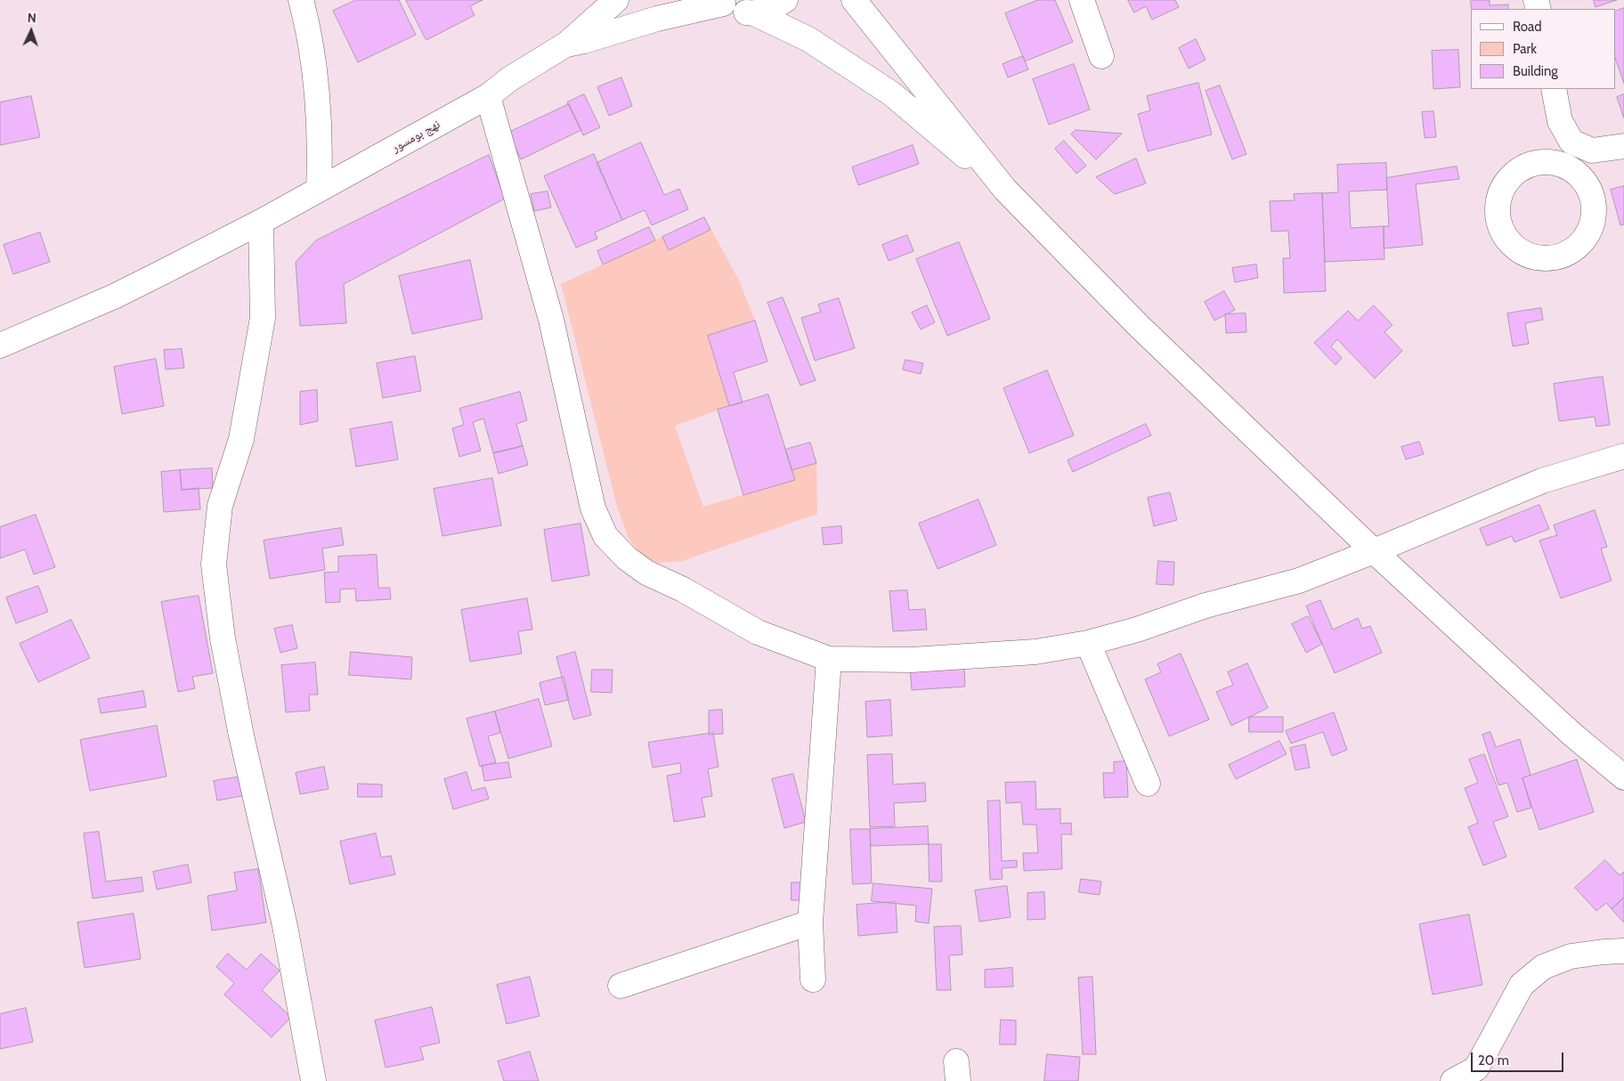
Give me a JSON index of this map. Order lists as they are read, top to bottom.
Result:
{
  "streets": {
    "street": ["نهج بومسور"]
  },
  "legend": ["Road", "Park", "Building"],
  "scale_bar": "20 m",
  "north": "top"
}
